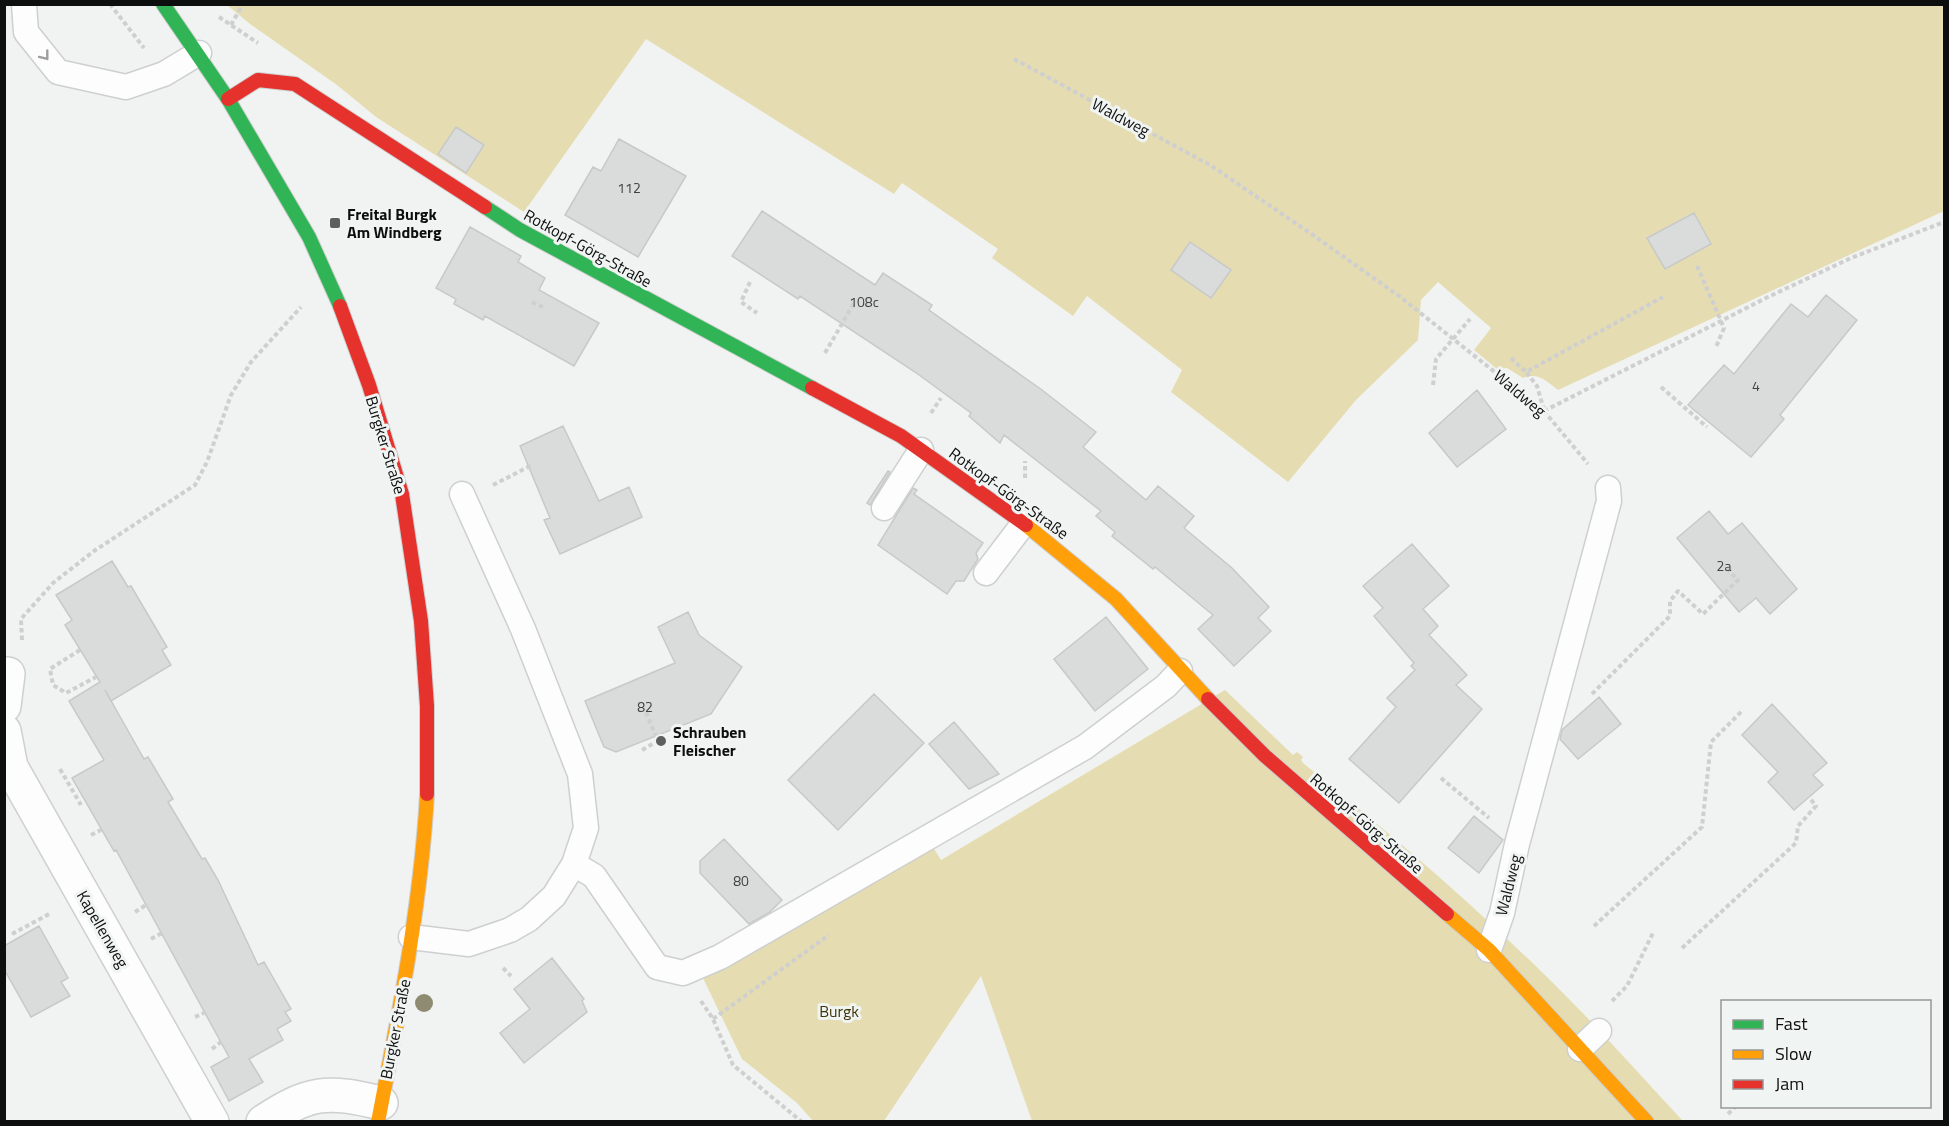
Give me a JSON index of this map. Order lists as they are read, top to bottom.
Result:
{
  "streets": {
    "street": ["Rotkopf-Görg-Straße", "Burgker Straße", "Kapellenweg"],
    "lane": ["Waldweg"]
  },
  "crossings": [
    ["Waldweg", "Rotkopf-Görg-Straße"],
    ["Rotkopf-Görg-Straße", "Burgker Straße"]
  ],
  "parks": ["Burgk"],
  "places": {
    "transit": ["Freital Burgk Am Windberg"],
    "other": ["Schrauben Fleischer"]
  },
  "house_numbers": [
    "112",
    "108c",
    "4",
    "2a",
    "82",
    "80"
  ],
  "legend": ["Fast", "Slow", "Jam"]
}
